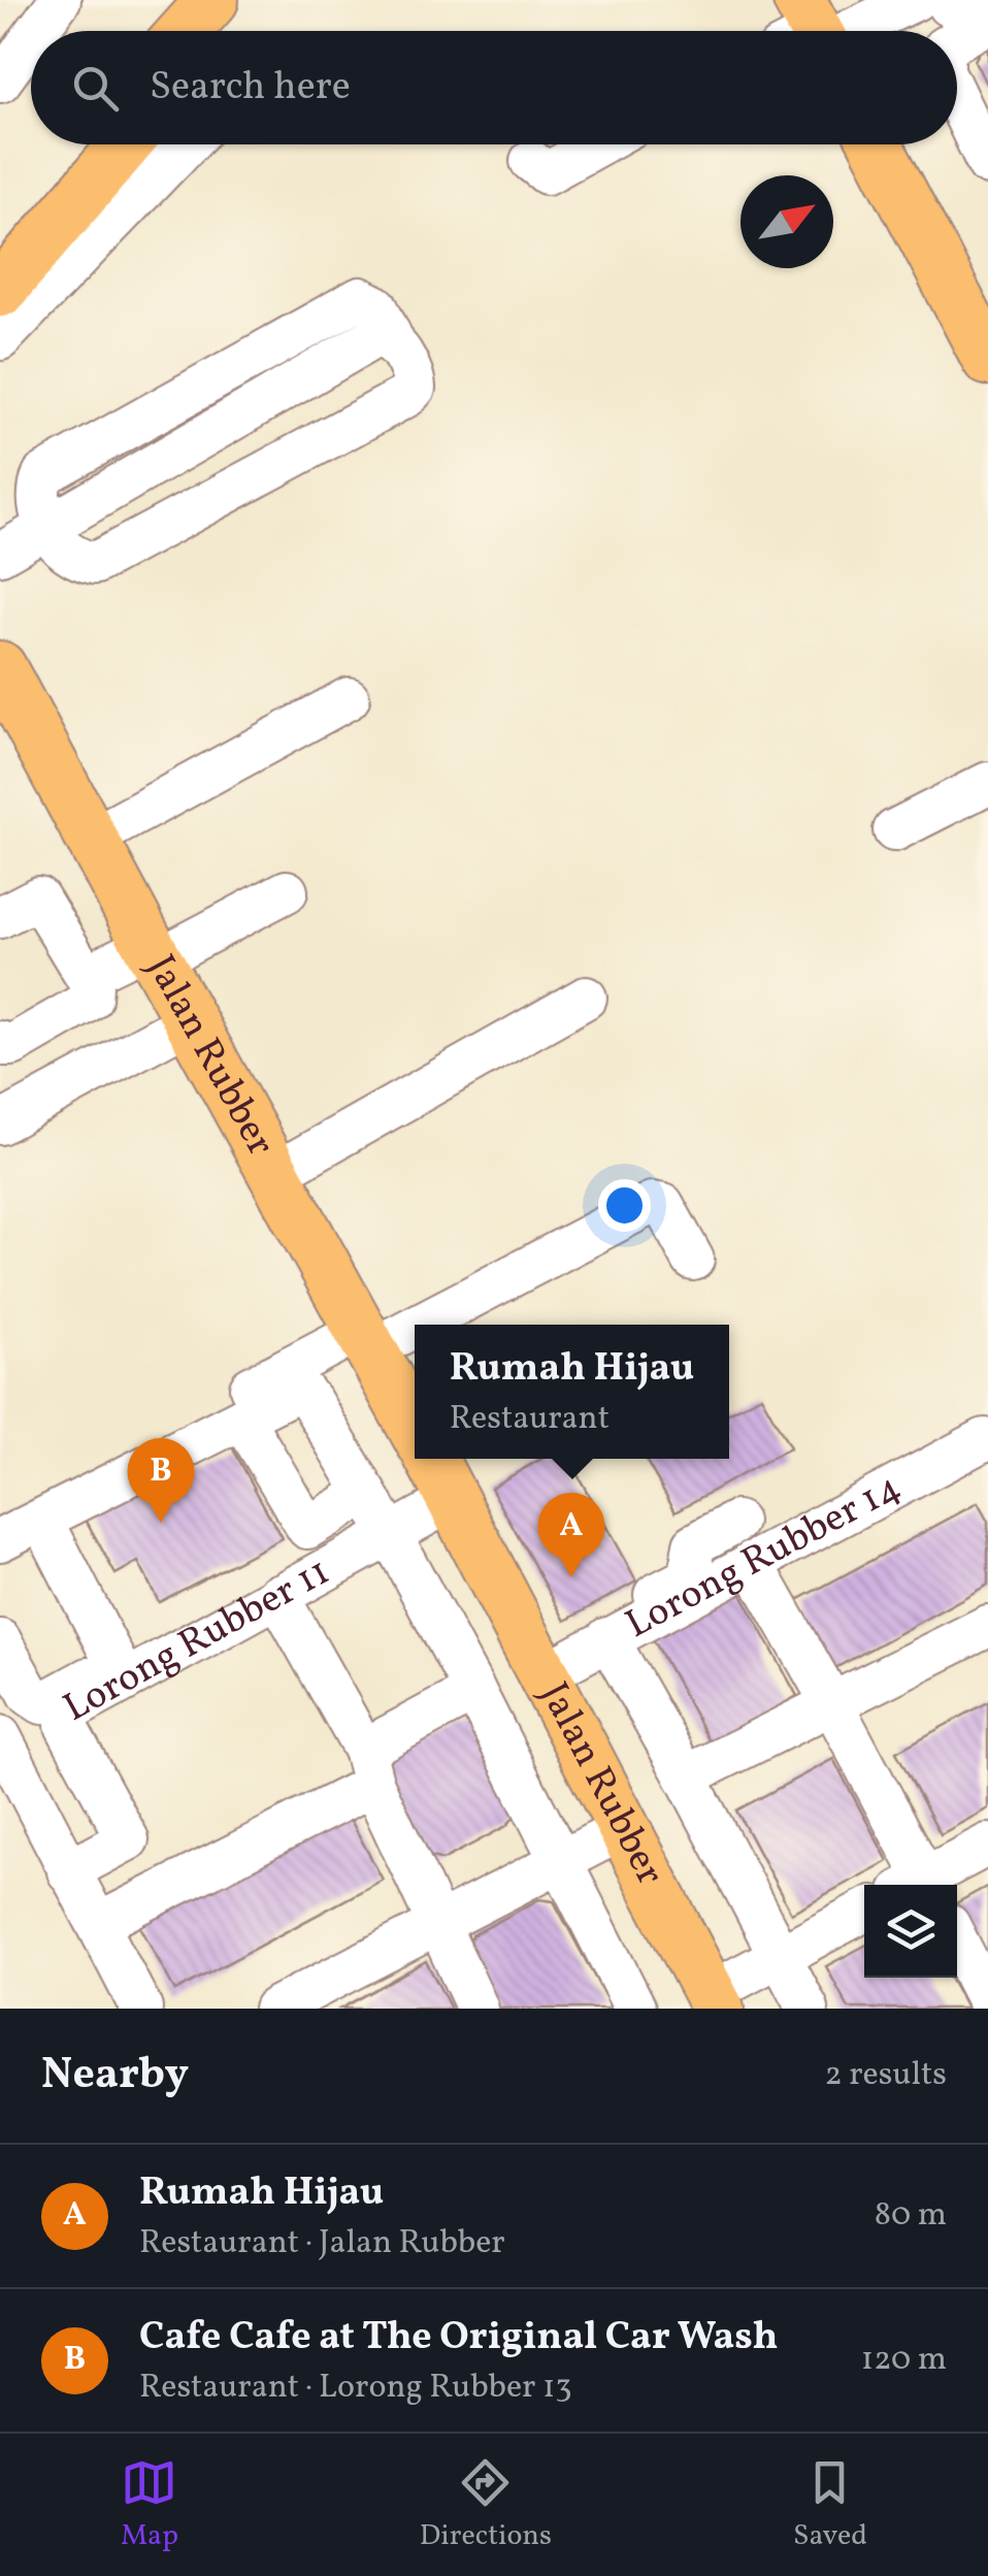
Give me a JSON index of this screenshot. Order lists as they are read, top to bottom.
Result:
{
  "streets": {
    "main road": ["Jalan Rubber"],
    "street": ["Lorong Rubber 14", "Lorong Rubber 11"]
  },
  "crossings": [
    ["Jalan Rubber", "Lorong Rubber 14"],
    ["Jalan Rubber", "Lorong Rubber 11"]
  ],
  "north": "top right",
  "page": {
    "search": "Search here",
    "popup": ["Rumah Hijau", "Restaurant"],
    "pins": ["B", "A"],
    "heading": ["Nearby", "2 results"],
    "list": [
      {
        "mark": "A",
        "name": "Rumah Hijau",
        "note": "Restaurant · Jalan Rubber",
        "value": "80 m"
      },
      {
        "mark": "B",
        "name": "Cafe Cafe at The Original Car Wash",
        "note": "Restaurant · Lorong Rubber 13",
        "value": "120 m"
      }
    ],
    "nav": ["Map", "Directions", "Saved"]
  }
}
